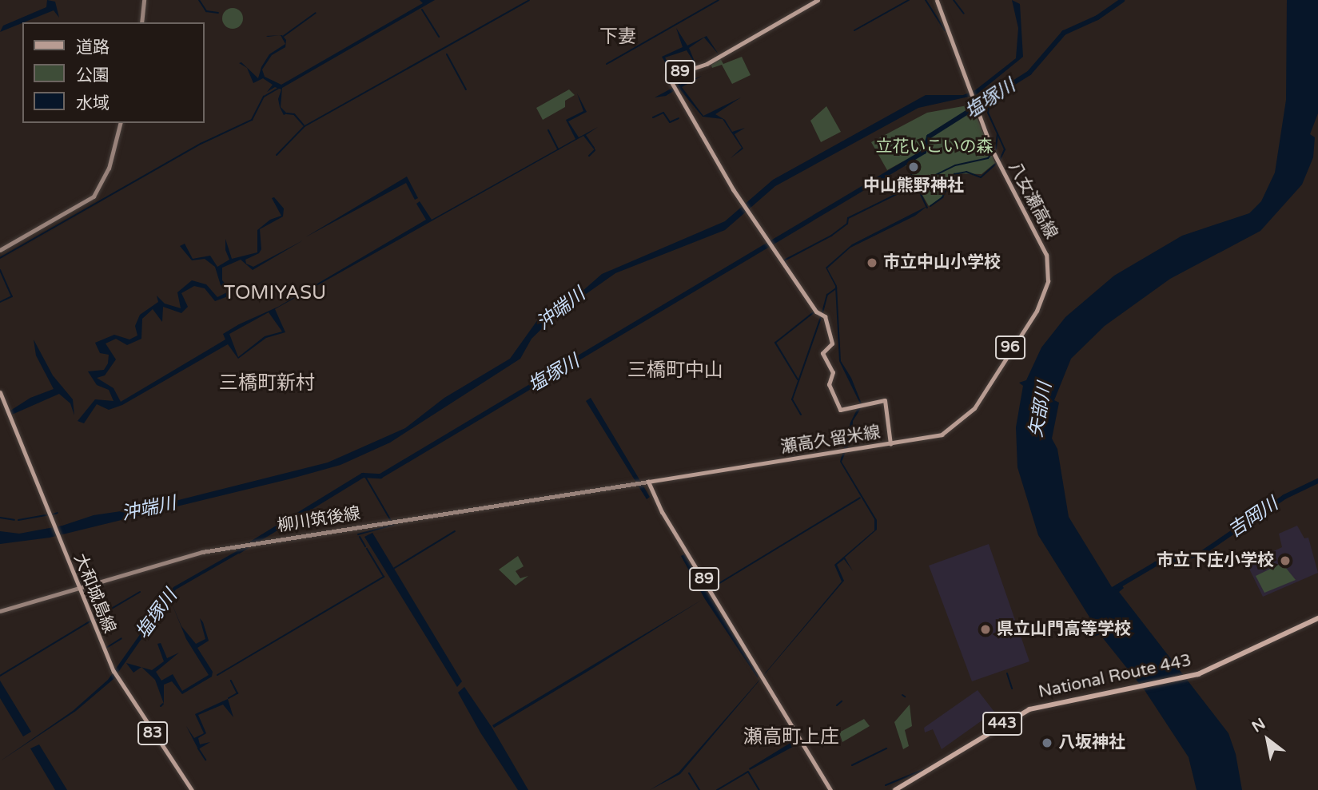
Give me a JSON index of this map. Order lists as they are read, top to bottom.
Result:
{
  "streets": {
    "highway": ["National Route 443", "443"],
    "main road": [
      "89",
      "八女瀬高線",
      "96",
      "瀬高久留米線",
      "柳川筑後線",
      "大和城島線",
      "83"
    ]
  },
  "crossings": [
    ["89", "瀬高久留米線"],
    ["89", "柳川筑後線"],
    ["八女瀬高線", "瀬高久留米線"],
    ["瀬高久留米線", "柳川筑後線"],
    ["柳川筑後線", "大和城島線"]
  ],
  "districts": [
    "下妻",
    "TOMIYASU",
    "三橋町中山",
    "三橋町新村",
    "瀬高町上庄"
  ],
  "water": [
    "塩塚川",
    "沖端川",
    "矢部川",
    "吉岡川"
  ],
  "parks": ["立花いこいの森"],
  "places": [
    "中山熊野神社",
    "市立中山小学校",
    "市立下庄小学校",
    "県立山門高等学校",
    "八坂神社"
  ],
  "legend": ["道路", "公園", "水域"],
  "north": "top left"
}
